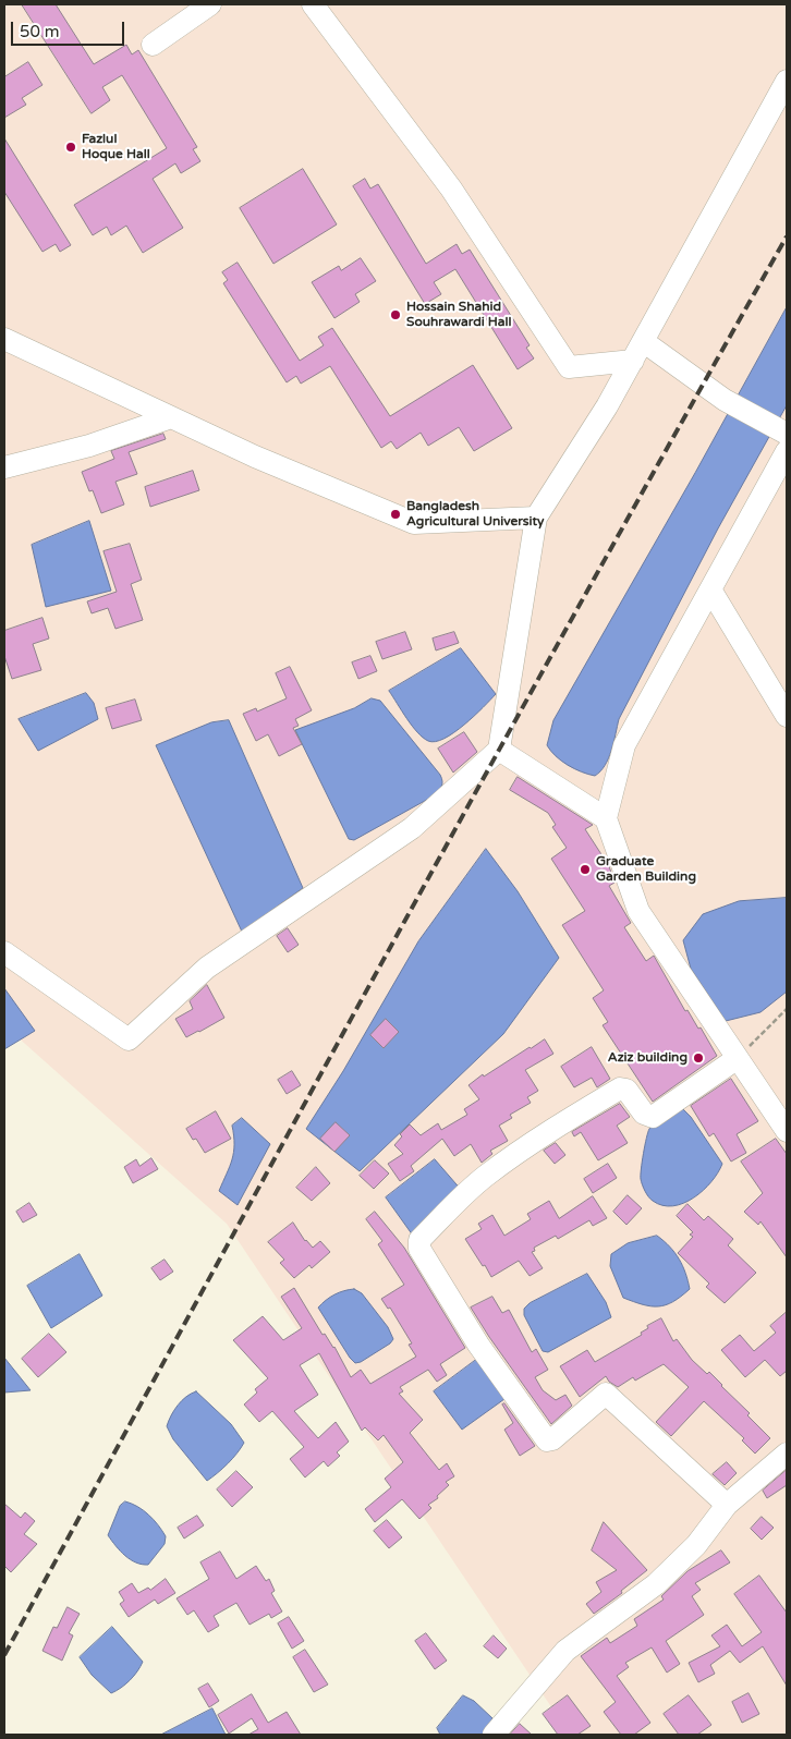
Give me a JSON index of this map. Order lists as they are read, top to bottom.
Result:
{
  "places": [
    "Fazlul Hoque Hall",
    "Hossain Shahid Souhrawardi Hall",
    "Bangladesh Agricultural University",
    "Graduate Garden Building",
    "Aziz building"
  ],
  "scale_bar": "50 m"
}
